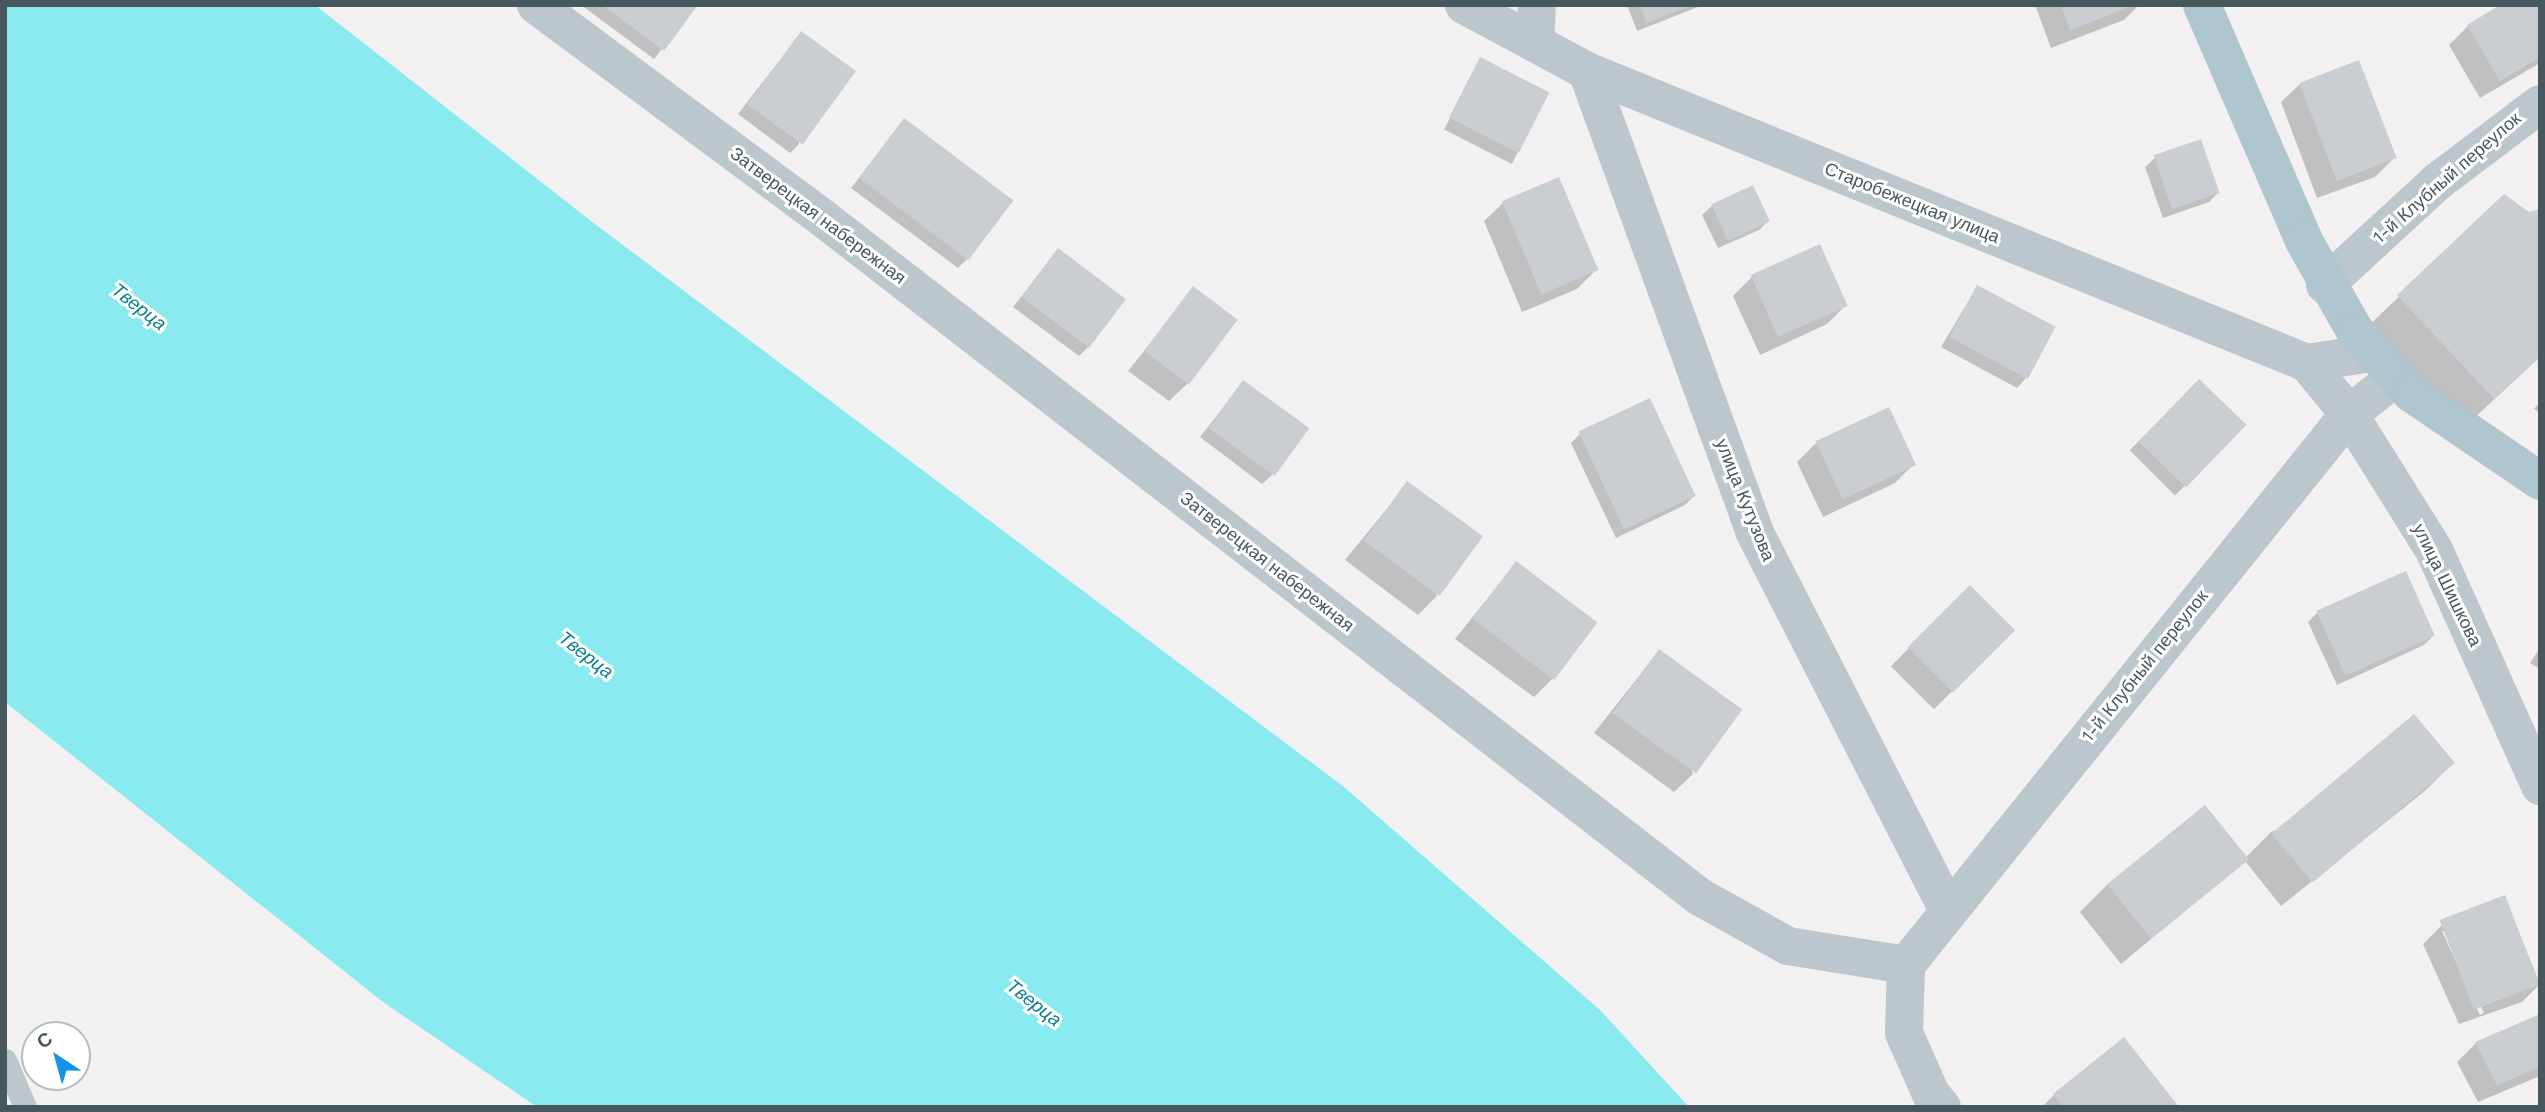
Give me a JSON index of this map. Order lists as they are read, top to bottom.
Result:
{
  "streets": {
    "street": [
      "1-й Клубный переулок",
      "Старобежецкая улица",
      "Затверецкая набережная",
      "улица Кутузова",
      "улица Шишкова"
    ]
  },
  "crossings": [
    ["1-й Клубный переулок", "Затверецкая набережная"],
    ["1-й Клубный переулок", "улица Кутузова"],
    ["1-й Клубный переулок", "улица Шишкова"],
    ["Старобежецкая улица", "улица Кутузова"],
    ["Старобежецкая улица", "улица Шишкова"]
  ],
  "water": ["Тверца"],
  "north": "top left"
}
